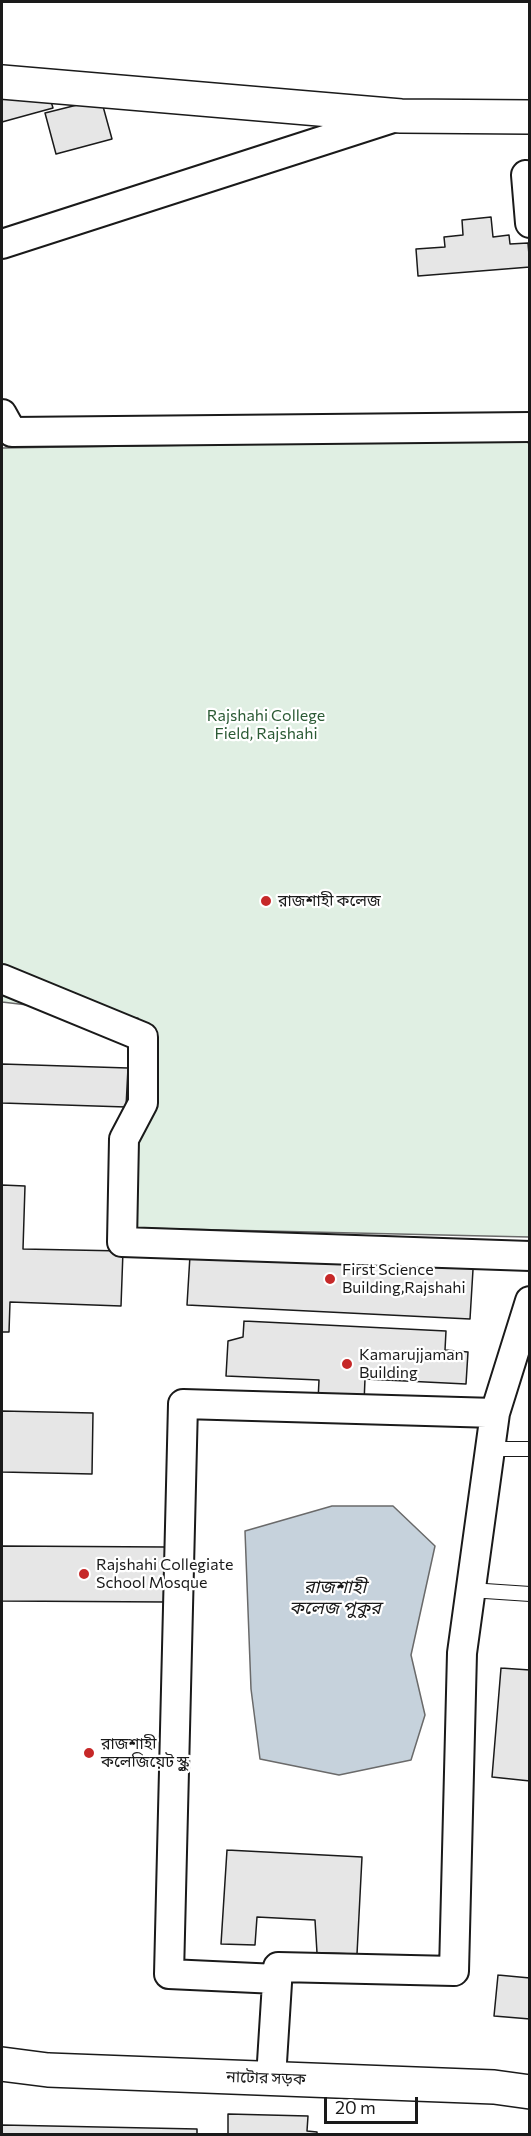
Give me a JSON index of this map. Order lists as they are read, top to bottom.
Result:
{
  "streets": {
    "main road": ["নাটোর সড়ক"]
  },
  "water": ["রাজশাহী কলেজ পুকুর"],
  "parks": ["Rajshahi College Field, Rajshahi"],
  "places": [
    "রাজশাহী কলেজ",
    "First Science Building,Rajshahi",
    "Kamarujjaman Building",
    "Rajshahi Collegiate School Mosque",
    "রাজশাহী কলেজিয়েট স্কুল"
  ],
  "scale_bar": "20 m"
}
